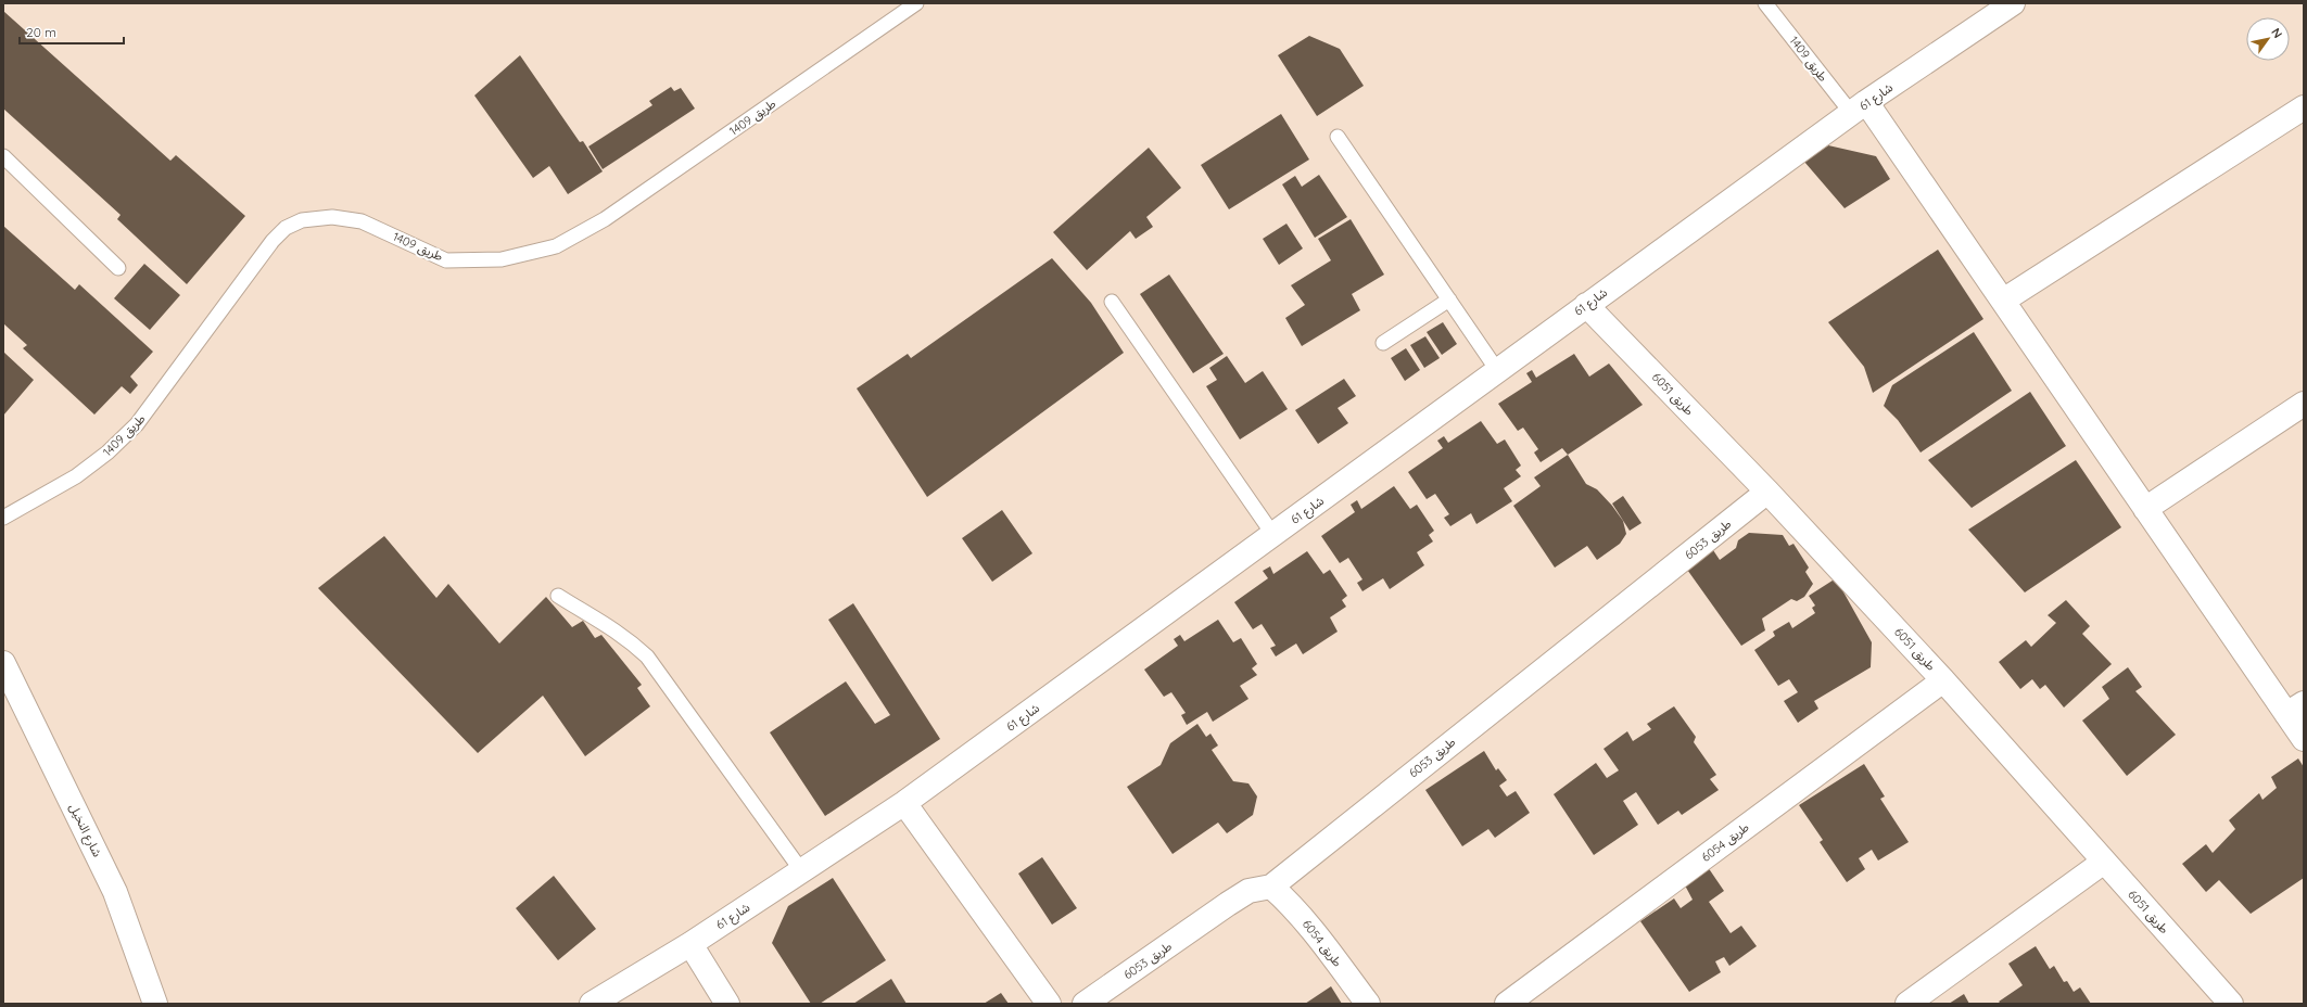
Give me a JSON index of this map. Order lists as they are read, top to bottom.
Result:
{
  "streets": {
    "street": [
      "شارع 61",
      "طريق 6051",
      "طريق 6053",
      "شارع النخيل",
      "طريق 6054"
    ],
    "lane": ["طريق 1409"]
  },
  "crossings": [
    ["طريق 1409", "شارع 61"],
    ["شارع 61", "طريق 6051"],
    ["طريق 6051", "طريق 6053"],
    ["طريق 6051", "طريق 6054"],
    ["طريق 6053", "طريق 6054"]
  ],
  "scale_bar": "20 m",
  "north": "top right"
}
